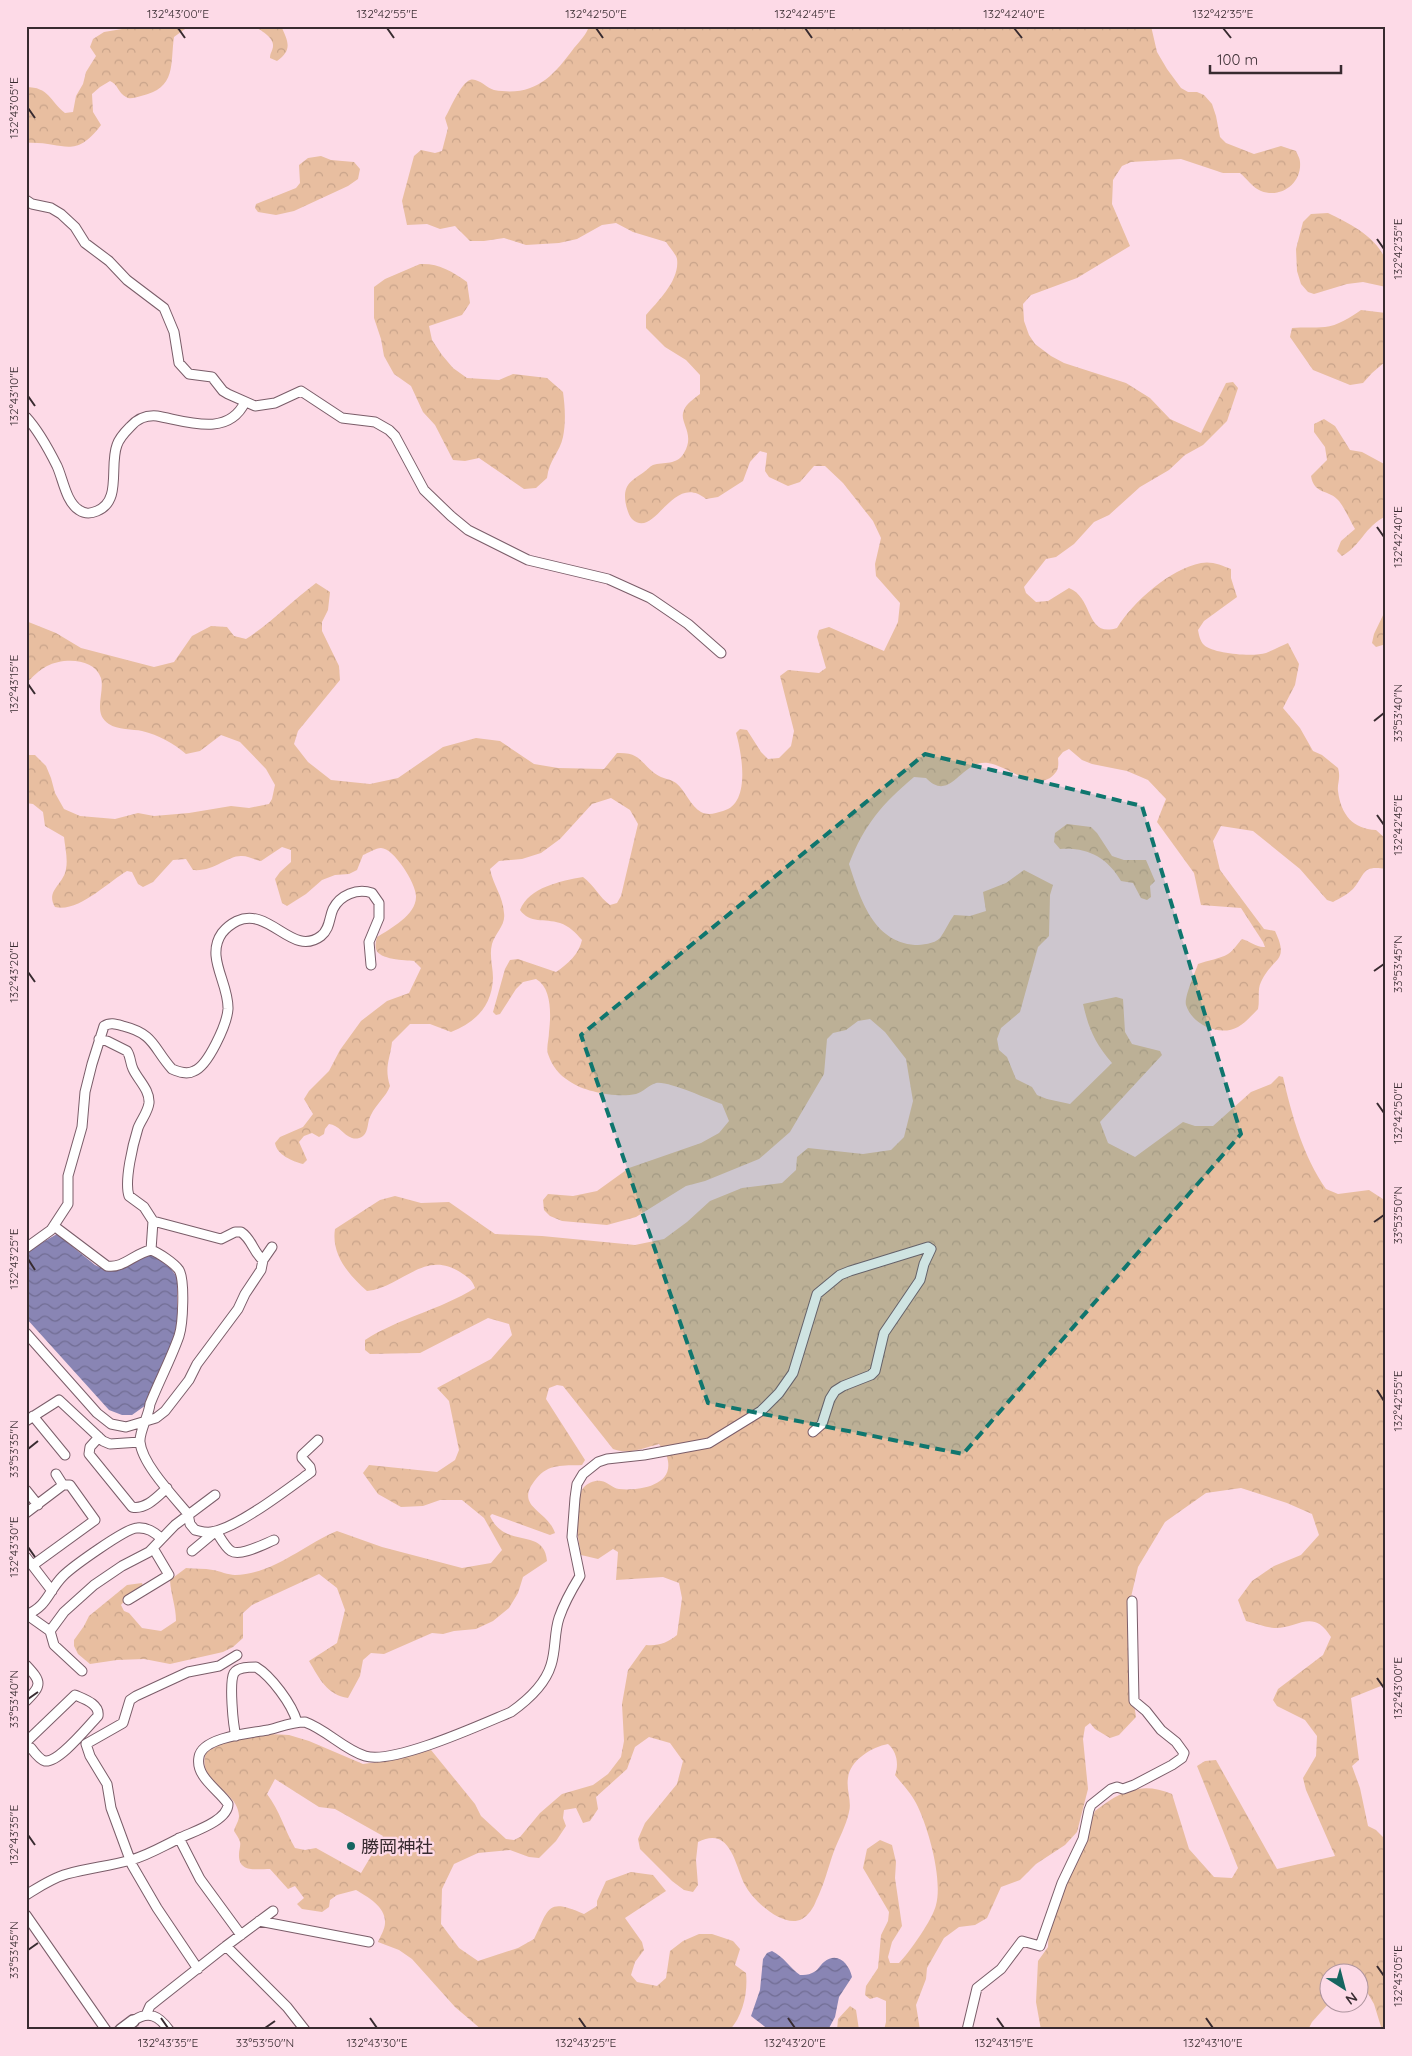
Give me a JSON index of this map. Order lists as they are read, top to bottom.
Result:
{
  "places": ["勝岡神社"],
  "scale_bar": "100 m",
  "north": "bottom right",
  "coordinates": [
    "132°43'00\"E",
    "132°42'55\"E",
    "132°42'50\"E",
    "132°42'45\"E",
    "132°42'40\"E",
    "132°42'35\"E",
    "132°43'05\"E",
    "132°43'10\"E",
    "132°43'15\"E",
    "33°53'40\"N",
    "33°53'45\"N",
    "132°43'20\"E",
    "33°53'50\"N",
    "132°43'25\"E",
    "33°53'35\"N",
    "132°43'30\"E",
    "132°43'35\"E"
  ]
}
